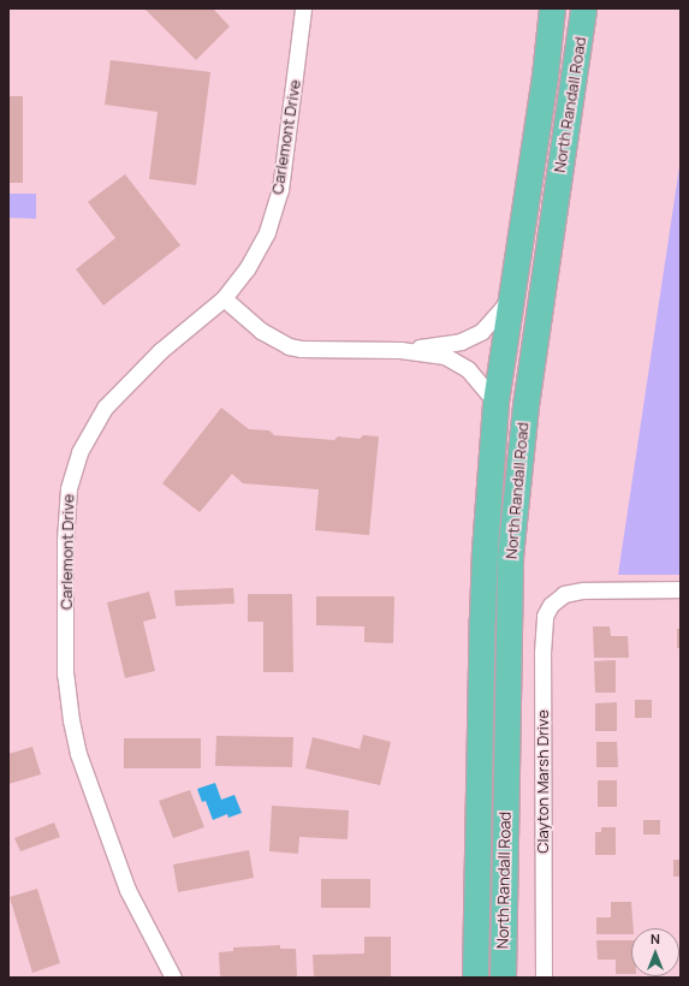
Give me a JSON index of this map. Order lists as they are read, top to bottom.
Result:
{
  "streets": {
    "main road": ["North Randall Road"],
    "street": ["Carlemont Drive", "Clayton Marsh Drive"]
  },
  "north": "top"
}
